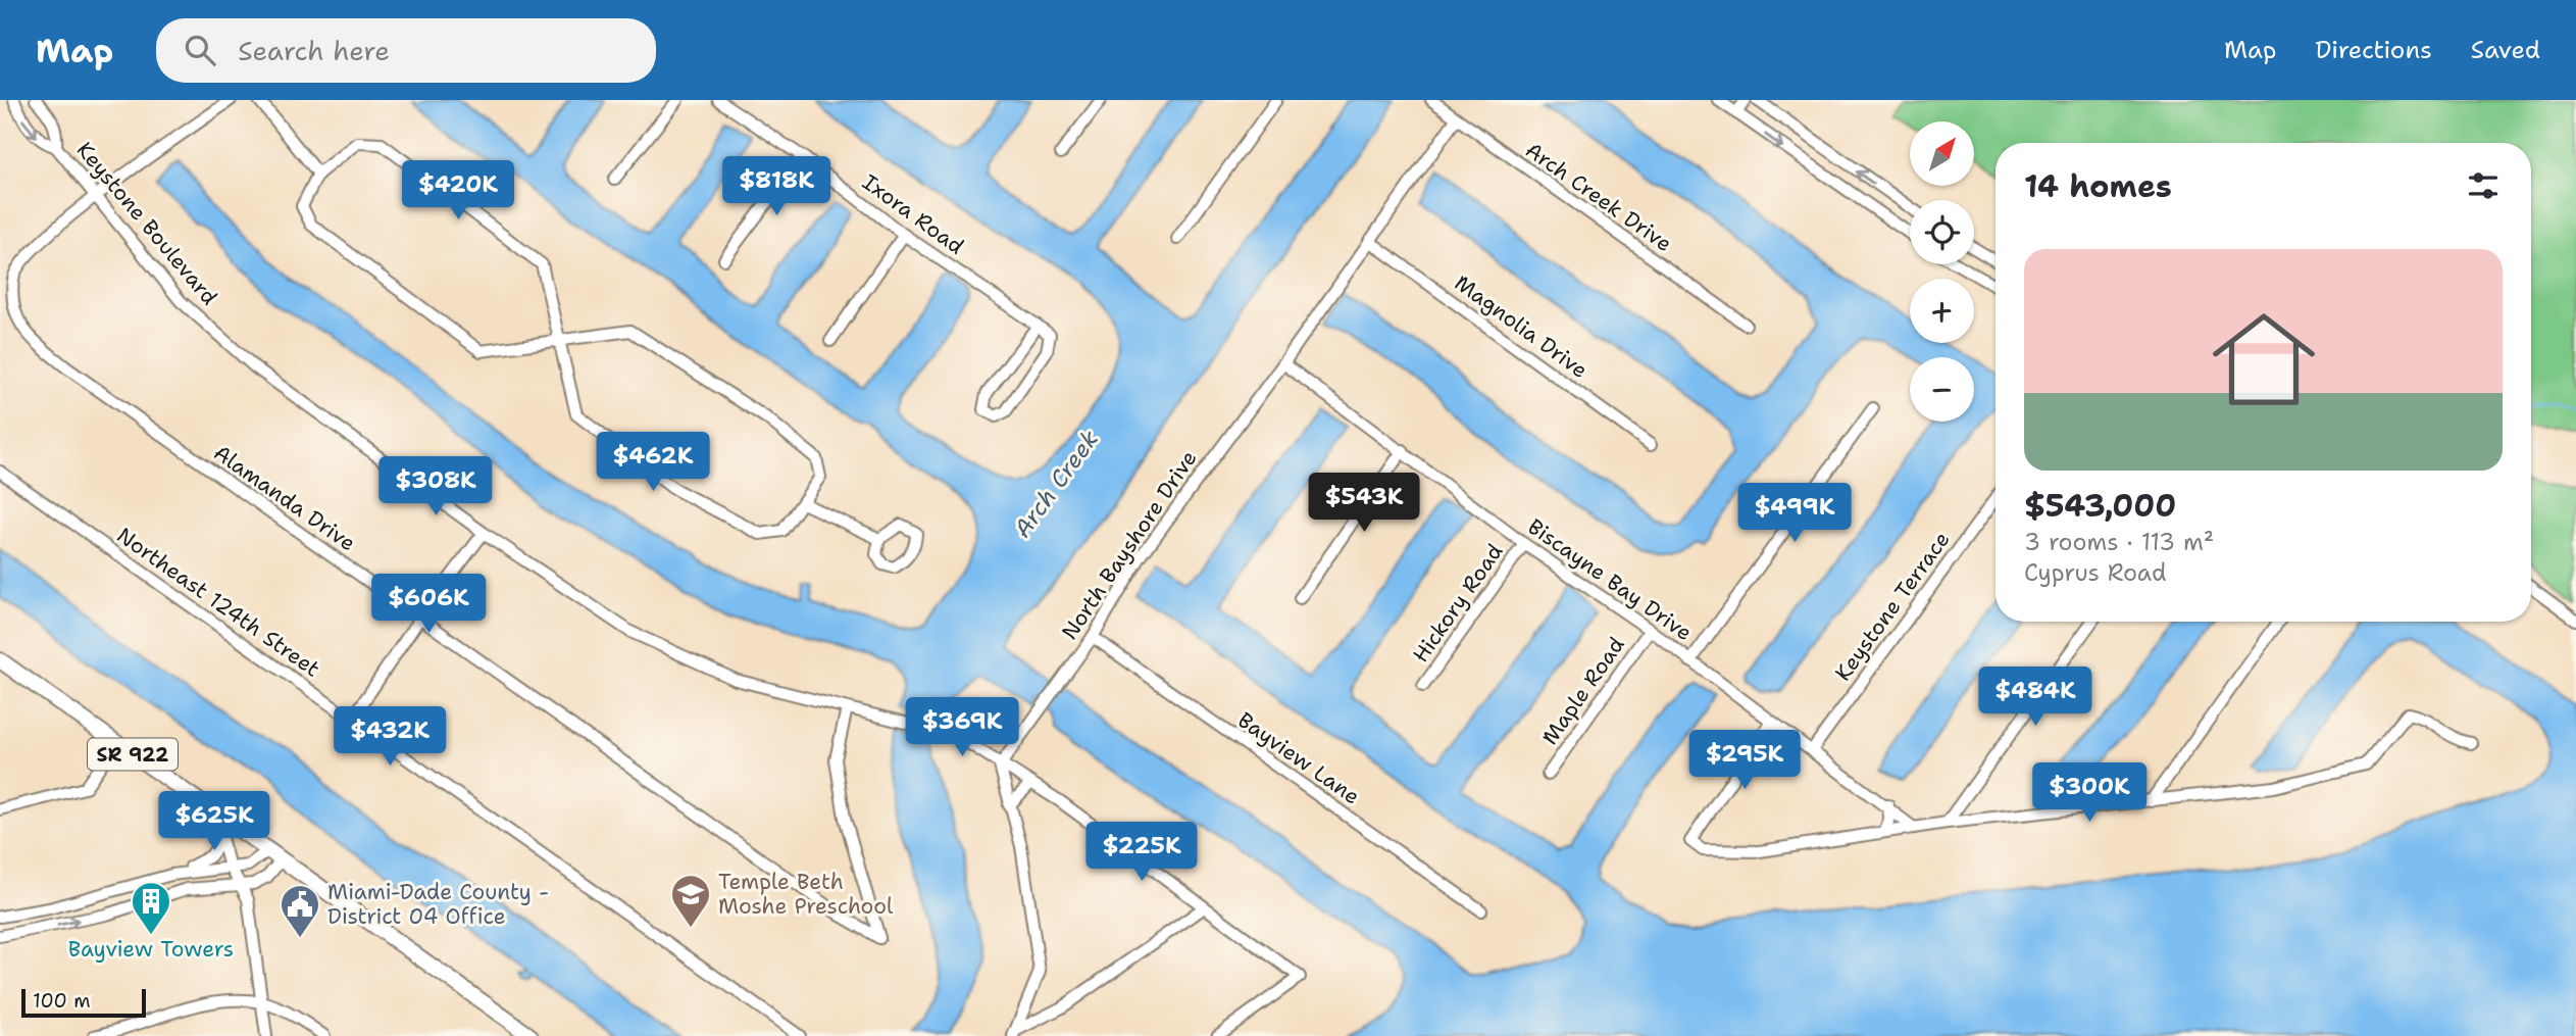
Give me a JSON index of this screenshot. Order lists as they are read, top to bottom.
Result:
{
  "streets": {
    "main road": ["SR 922"],
    "street": [
      "Arch Creek Drive",
      "Ixora Road",
      "Keystone Boulevard",
      "Magnolia Drive",
      "Alamanda Drive",
      "North Bayshore Drive",
      "Biscayne Bay Drive",
      "Northeast 124th Street",
      "Hickory Road",
      "Keystone Terrace",
      "Maple Road",
      "Bayview Lane"
    ]
  },
  "crossings": [
    ["Arch Creek Drive", "North Bayshore Drive"],
    ["Keystone Boulevard", "Alamanda Drive"],
    ["Keystone Boulevard", "North Bayshore Drive"],
    ["Magnolia Drive", "North Bayshore Drive"],
    ["North Bayshore Drive", "Biscayne Bay Drive"],
    ["North Bayshore Drive", "Bayview Lane"],
    ["Biscayne Bay Drive", "Hickory Road"],
    ["Biscayne Bay Drive", "Keystone Terrace"],
    ["Biscayne Bay Drive", "Maple Road"]
  ],
  "water": ["Arch Creek"],
  "places": {
    "school or university": ["Temple Beth Moshe Preschool"],
    "building": ["Bayview Towers"],
    "public building": ["Miami-Dade County - District 04 Office"]
  },
  "scale_bar": "100 m",
  "north": "top right",
  "page": {
    "header": "Map",
    "search": "Search here",
    "nav": ["Map", "Directions", "Saved"],
    "map_buttons": ["+", "−"],
    "heading": "14 homes",
    "price": [
      "$818K",
      "$420K",
      "$462K",
      "$308K",
      "$543K",
      "$499K",
      "$606K",
      "$484K",
      "$369K",
      "$432K",
      "$295K",
      "$300K",
      "$625K",
      "$225K"
    ],
    "list": [
      {
        "name": "$543,000",
        "note": "3 rooms · 113 m² · Cyprus Road"
      }
    ],
    "scale": "100 m"
  }
}
